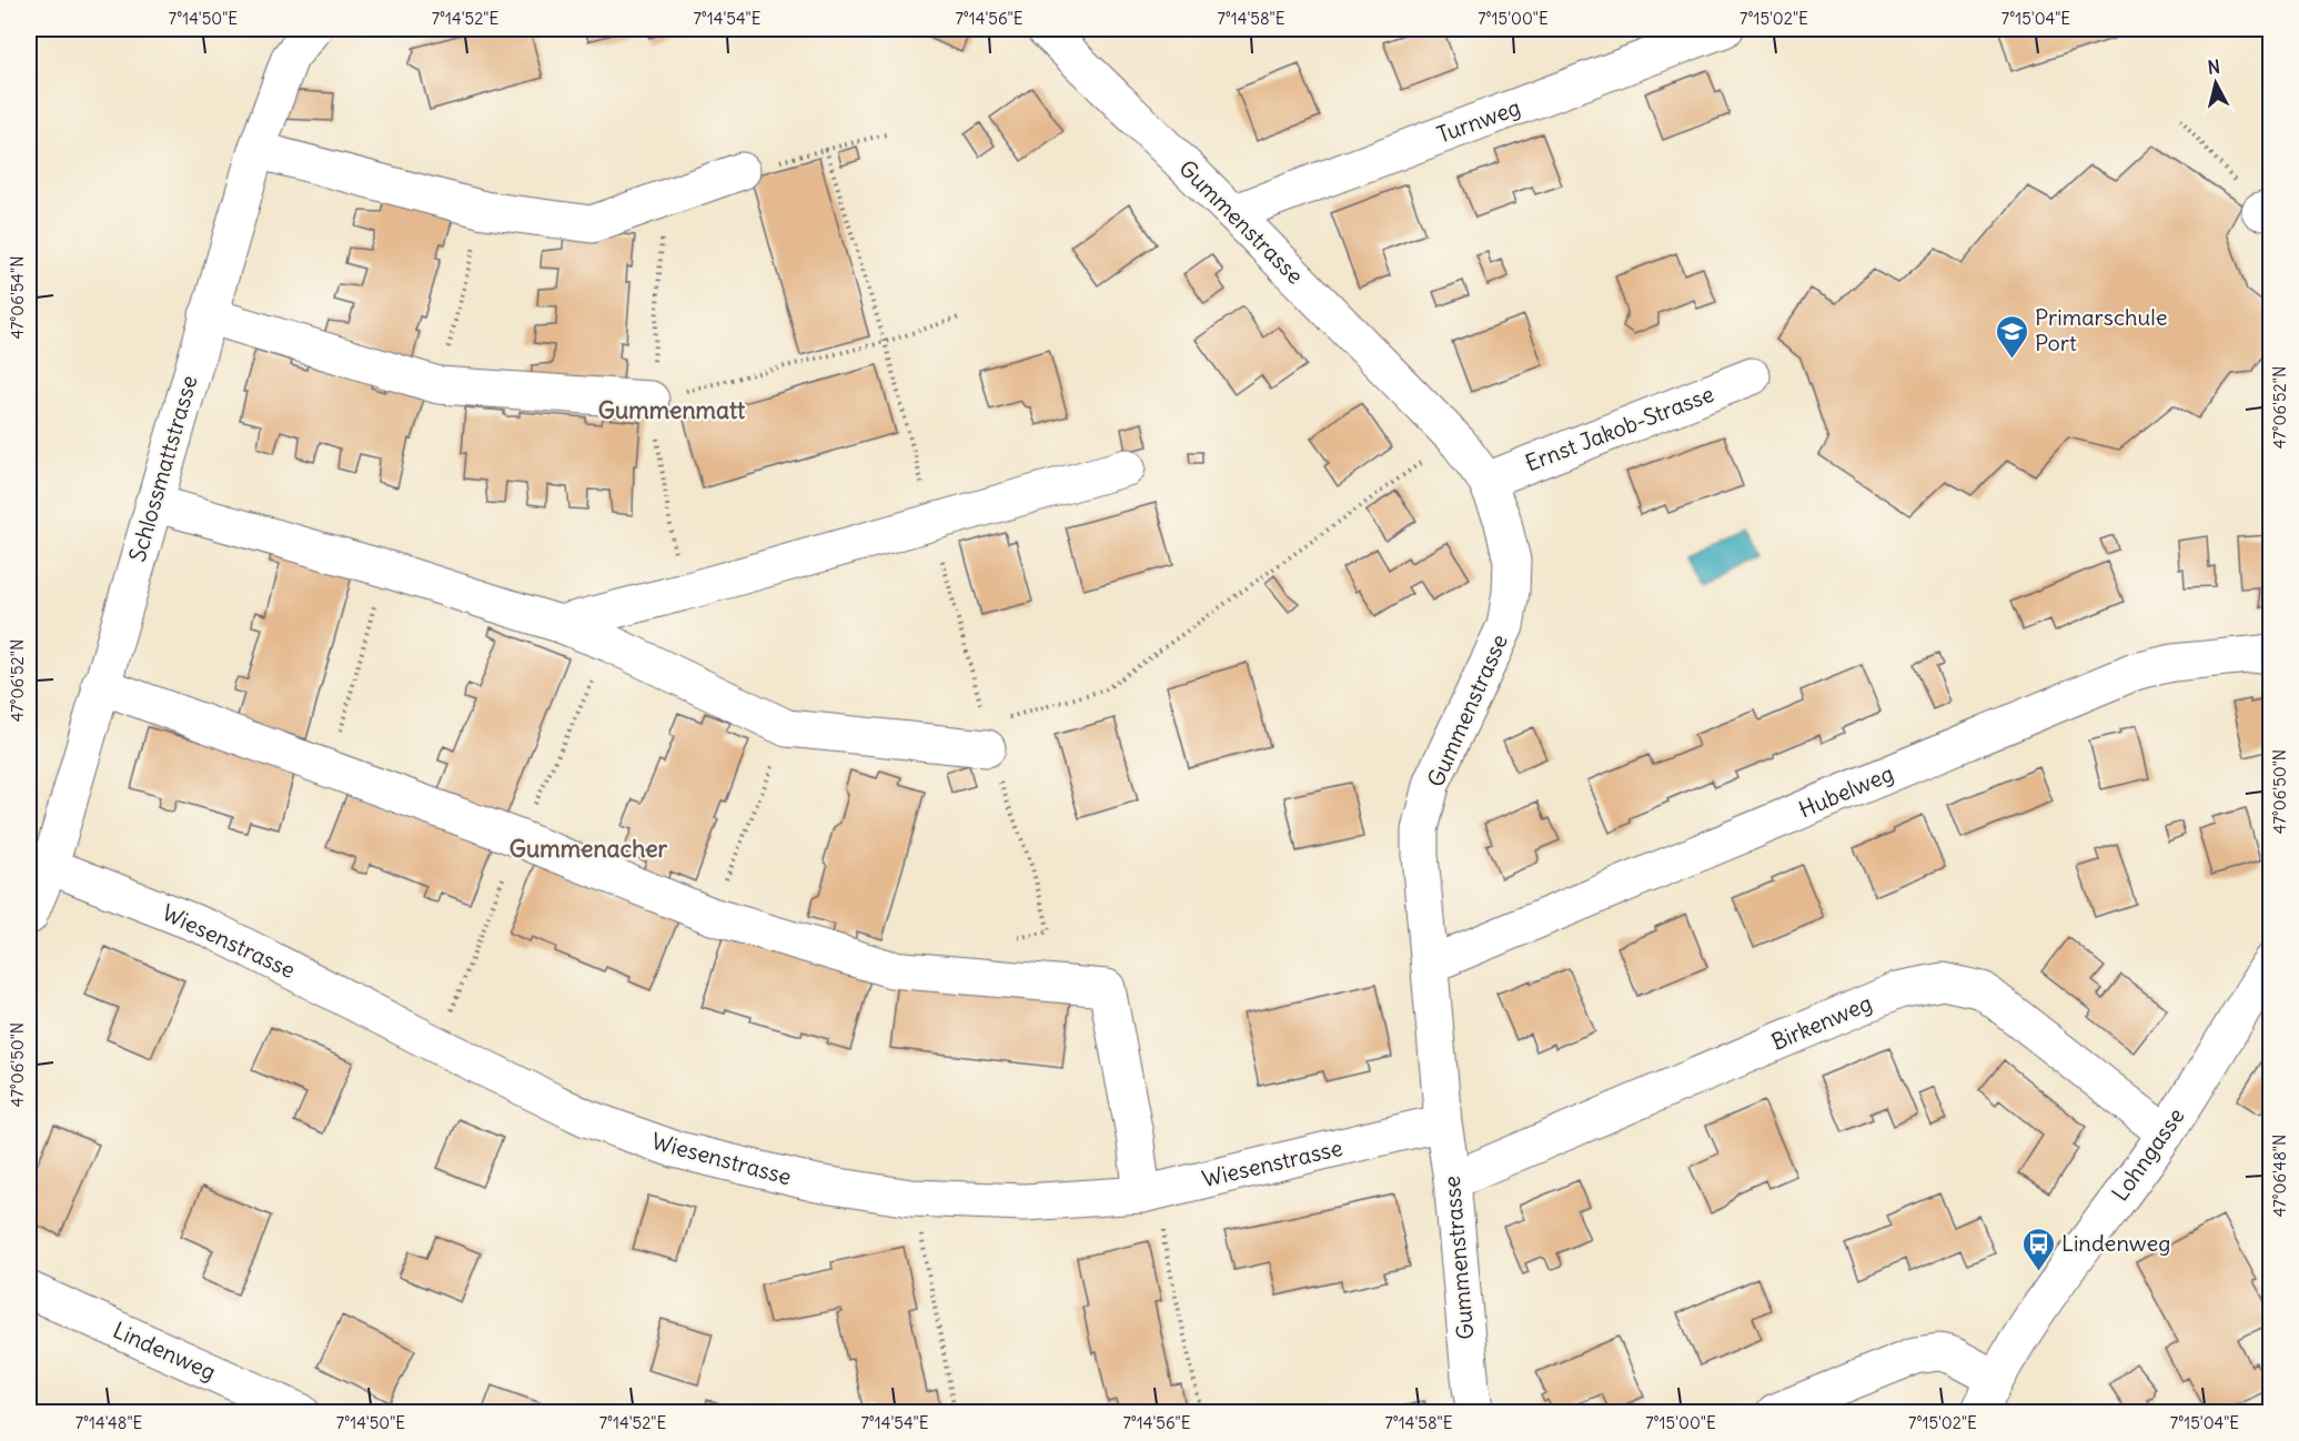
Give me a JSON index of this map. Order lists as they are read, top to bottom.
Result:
{
  "streets": {
    "street": [
      "Turnweg",
      "Gummenstrasse",
      "Ernst Jakob-Strasse",
      "Schlossmattstrasse",
      "Hubelweg",
      "Wiesenstrasse",
      "Birkenweg",
      "Lohngasse",
      "Lindenweg"
    ]
  },
  "crossings": [
    ["Turnweg", "Gummenstrasse"],
    ["Gummenstrasse", "Ernst Jakob-Strasse"],
    ["Gummenstrasse", "Hubelweg"],
    ["Gummenstrasse", "Wiesenstrasse"],
    ["Gummenstrasse", "Birkenweg"],
    ["Schlossmattstrasse", "Wiesenstrasse"],
    ["Birkenweg", "Lohngasse"]
  ],
  "districts": ["Gummenmatt", "Gummenacher"],
  "places": {
    "school or university": ["Primarschule Port"],
    "bus stop": ["Lindenweg"]
  },
  "north": "top",
  "coordinates": [
    "7°14'50\"E",
    "7°14'52\"E",
    "7°14'54\"E",
    "7°14'56\"E",
    "7°14'58\"E",
    "7°15'00\"E",
    "7°15'02\"E",
    "7°15'04\"E",
    "47°06'54\"N",
    "47°06'52\"N",
    "47°06'50\"N",
    "47°06'48\"N",
    "7°14'48\"E"
  ]
}
